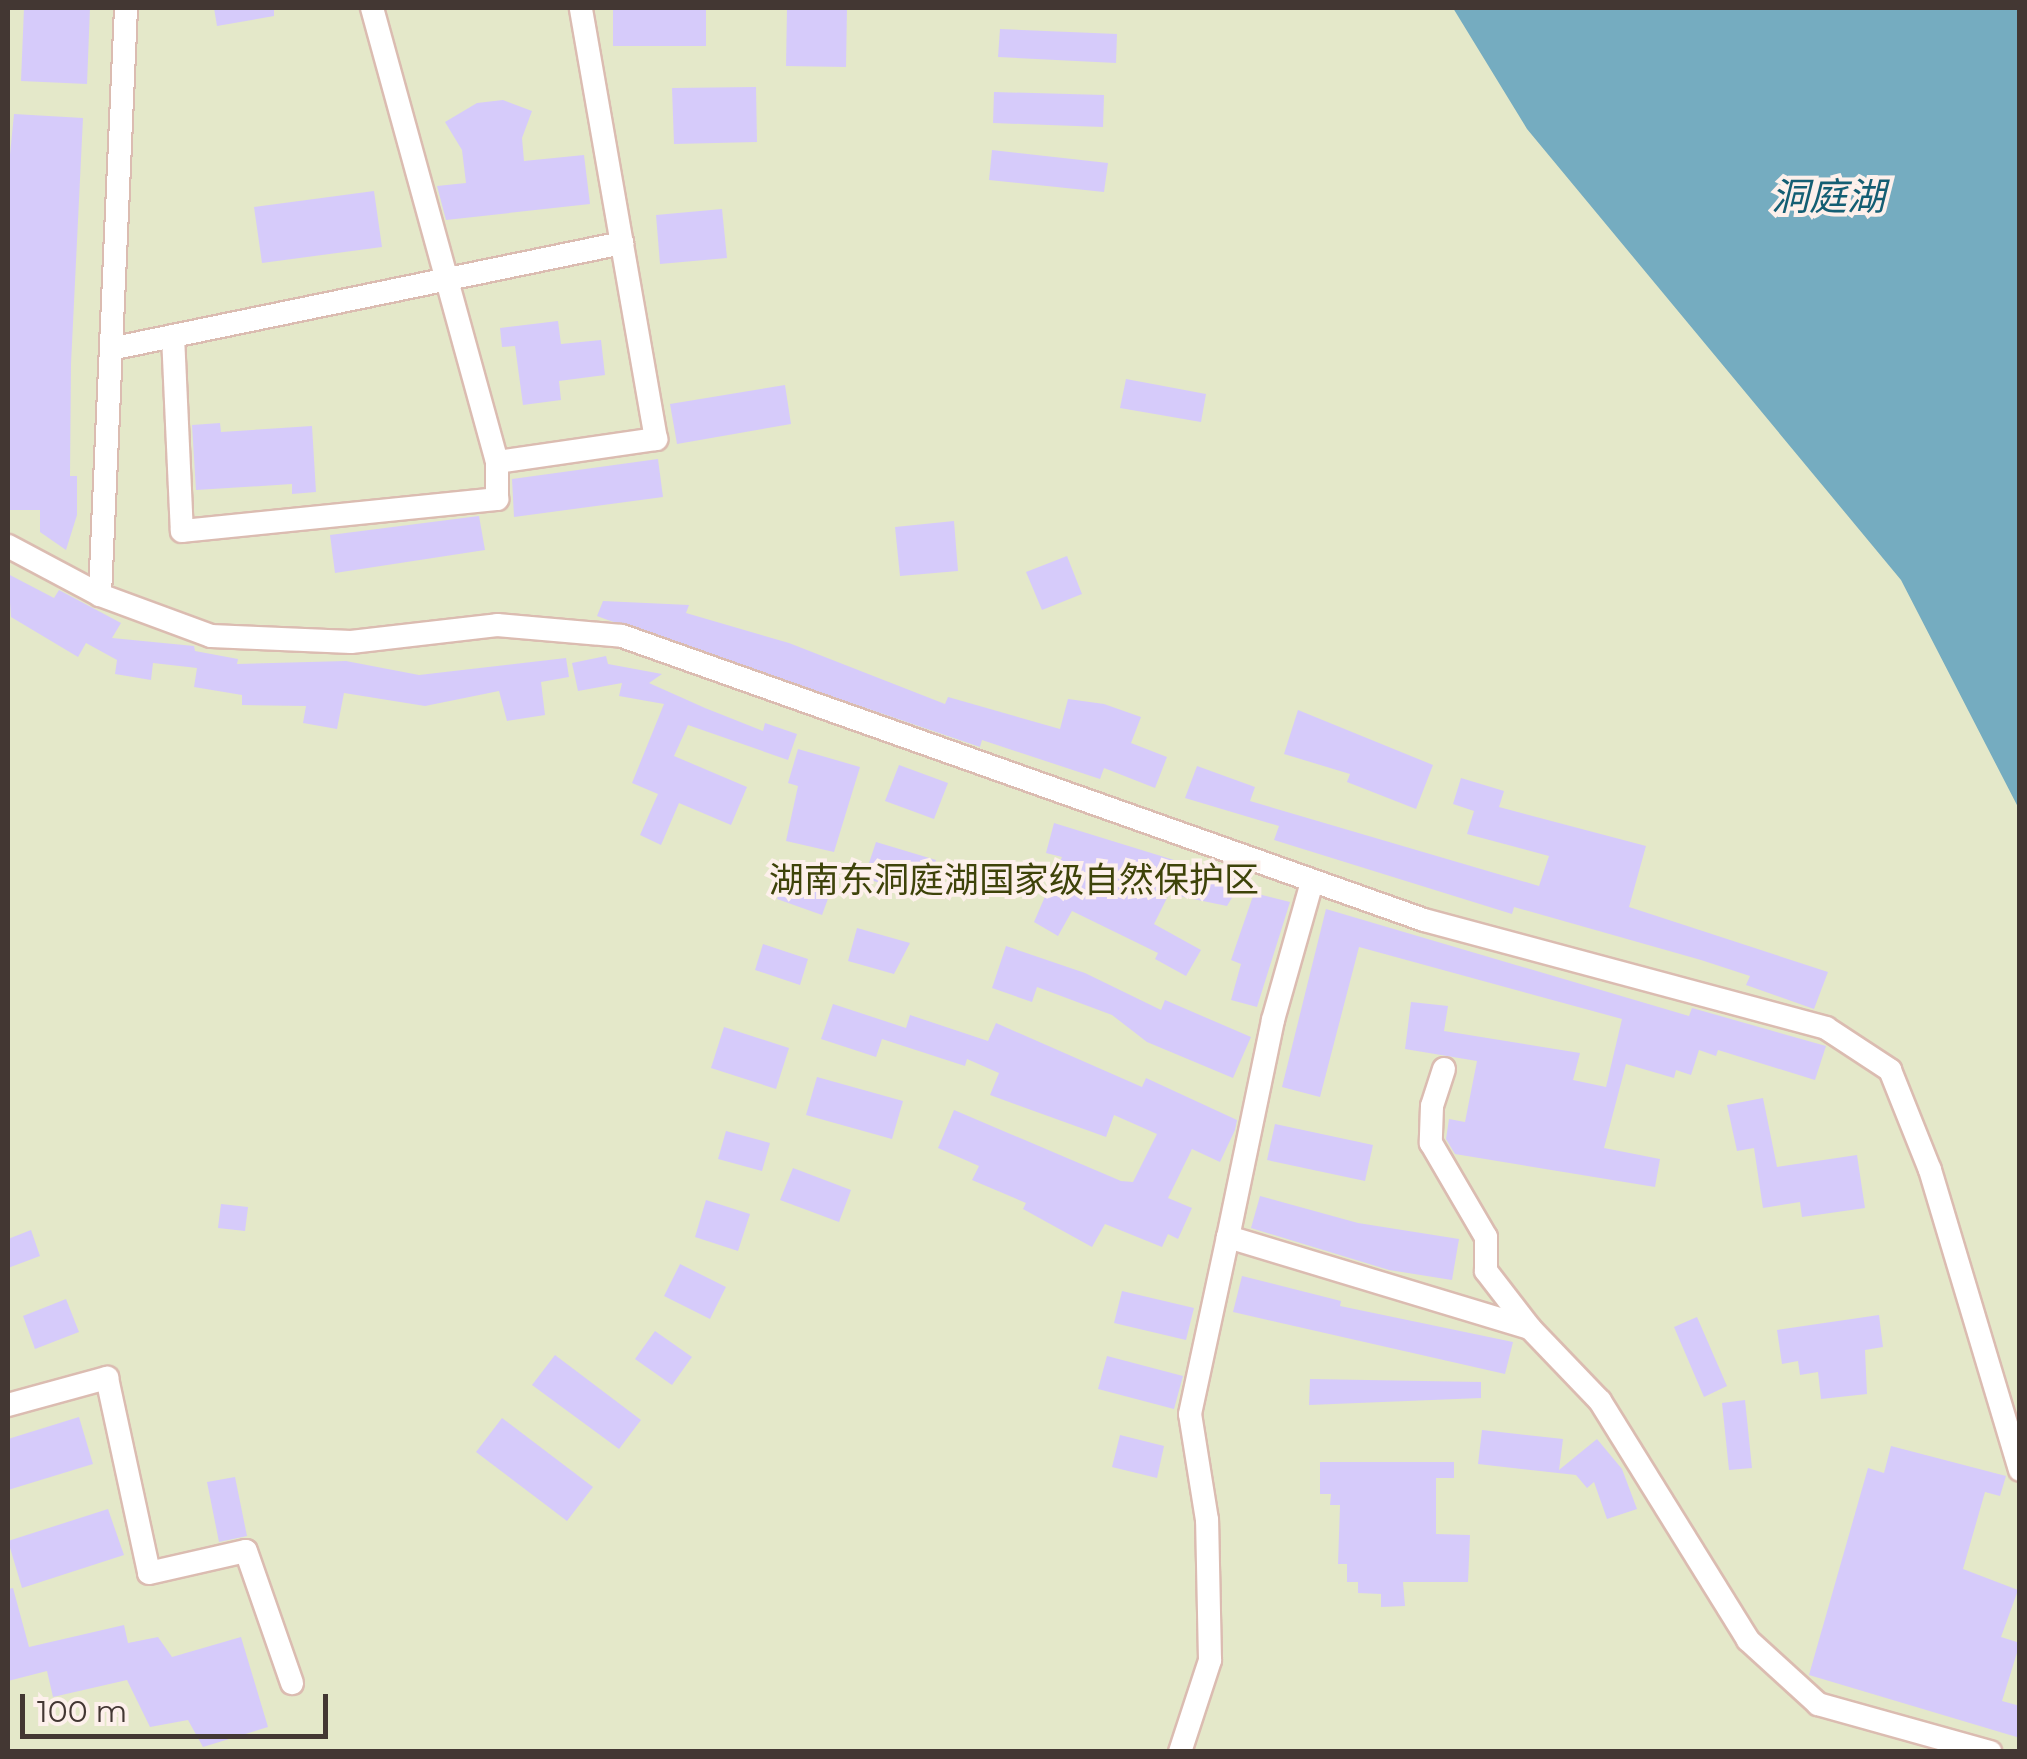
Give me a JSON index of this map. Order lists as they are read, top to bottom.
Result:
{
  "water": ["洞庭湖"],
  "parks": ["湖南东洞庭湖国家级自然保护区"],
  "scale_bar": "100 m"
}
